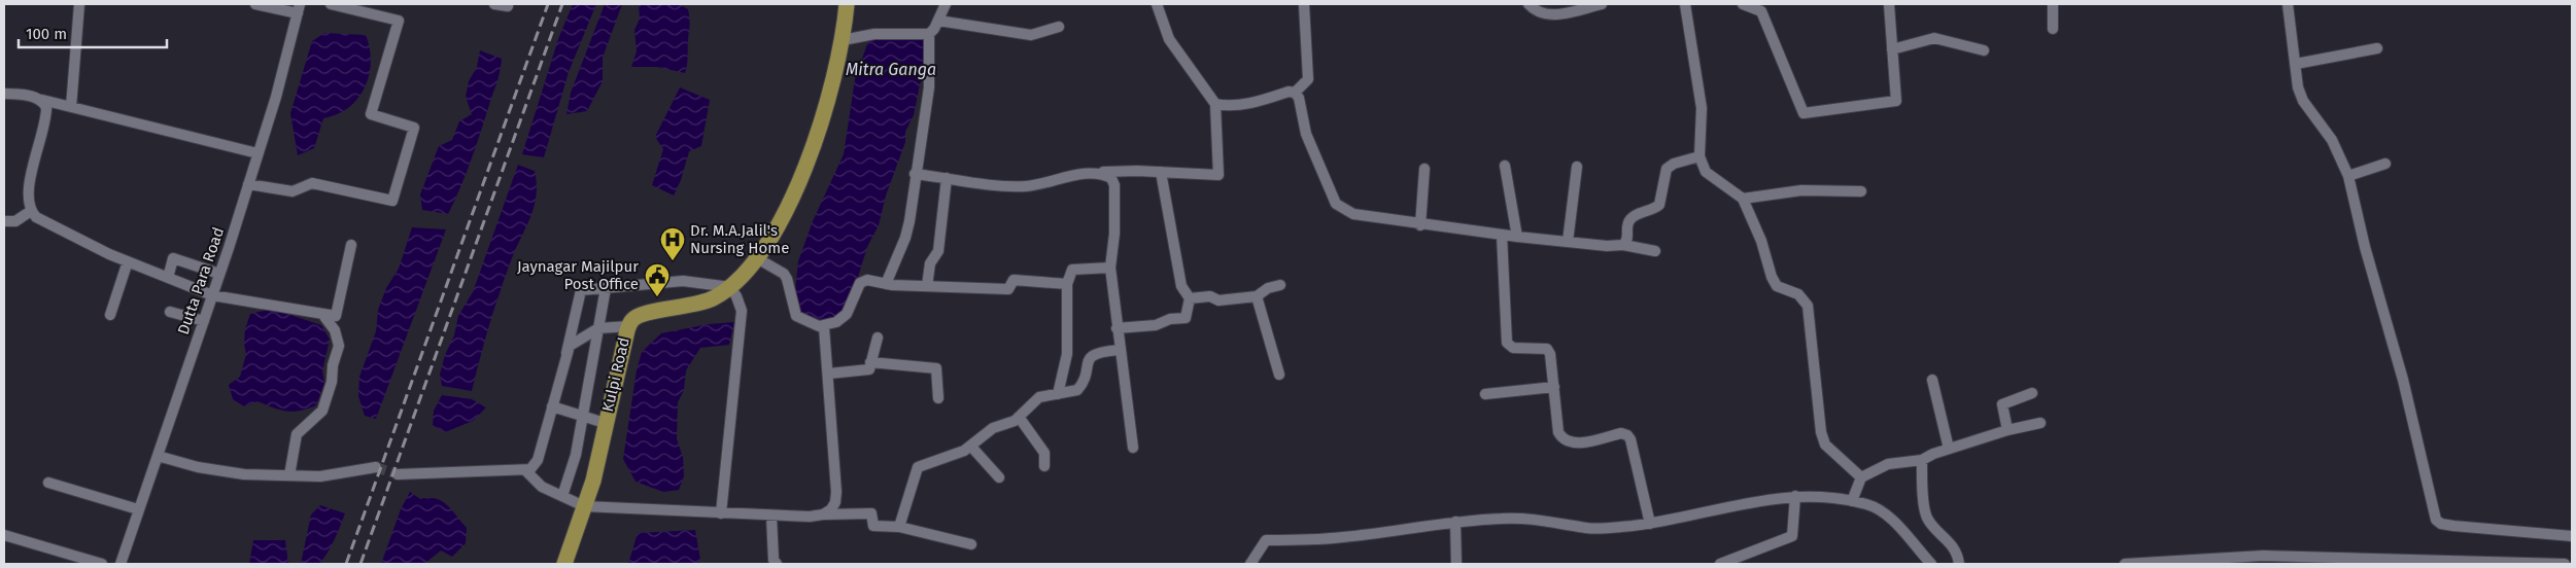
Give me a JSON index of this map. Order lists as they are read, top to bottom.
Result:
{
  "streets": {
    "main road": ["Kulpi Road"],
    "street": ["Dutta Para Road"]
  },
  "water": ["Mitra Ganga"],
  "places": {
    "hospital": ["Dr. M.A.Jalil's Nursing Home"],
    "public building": ["Jaynagar Majilpur Post Office"]
  },
  "scale_bar": "100 m"
}
